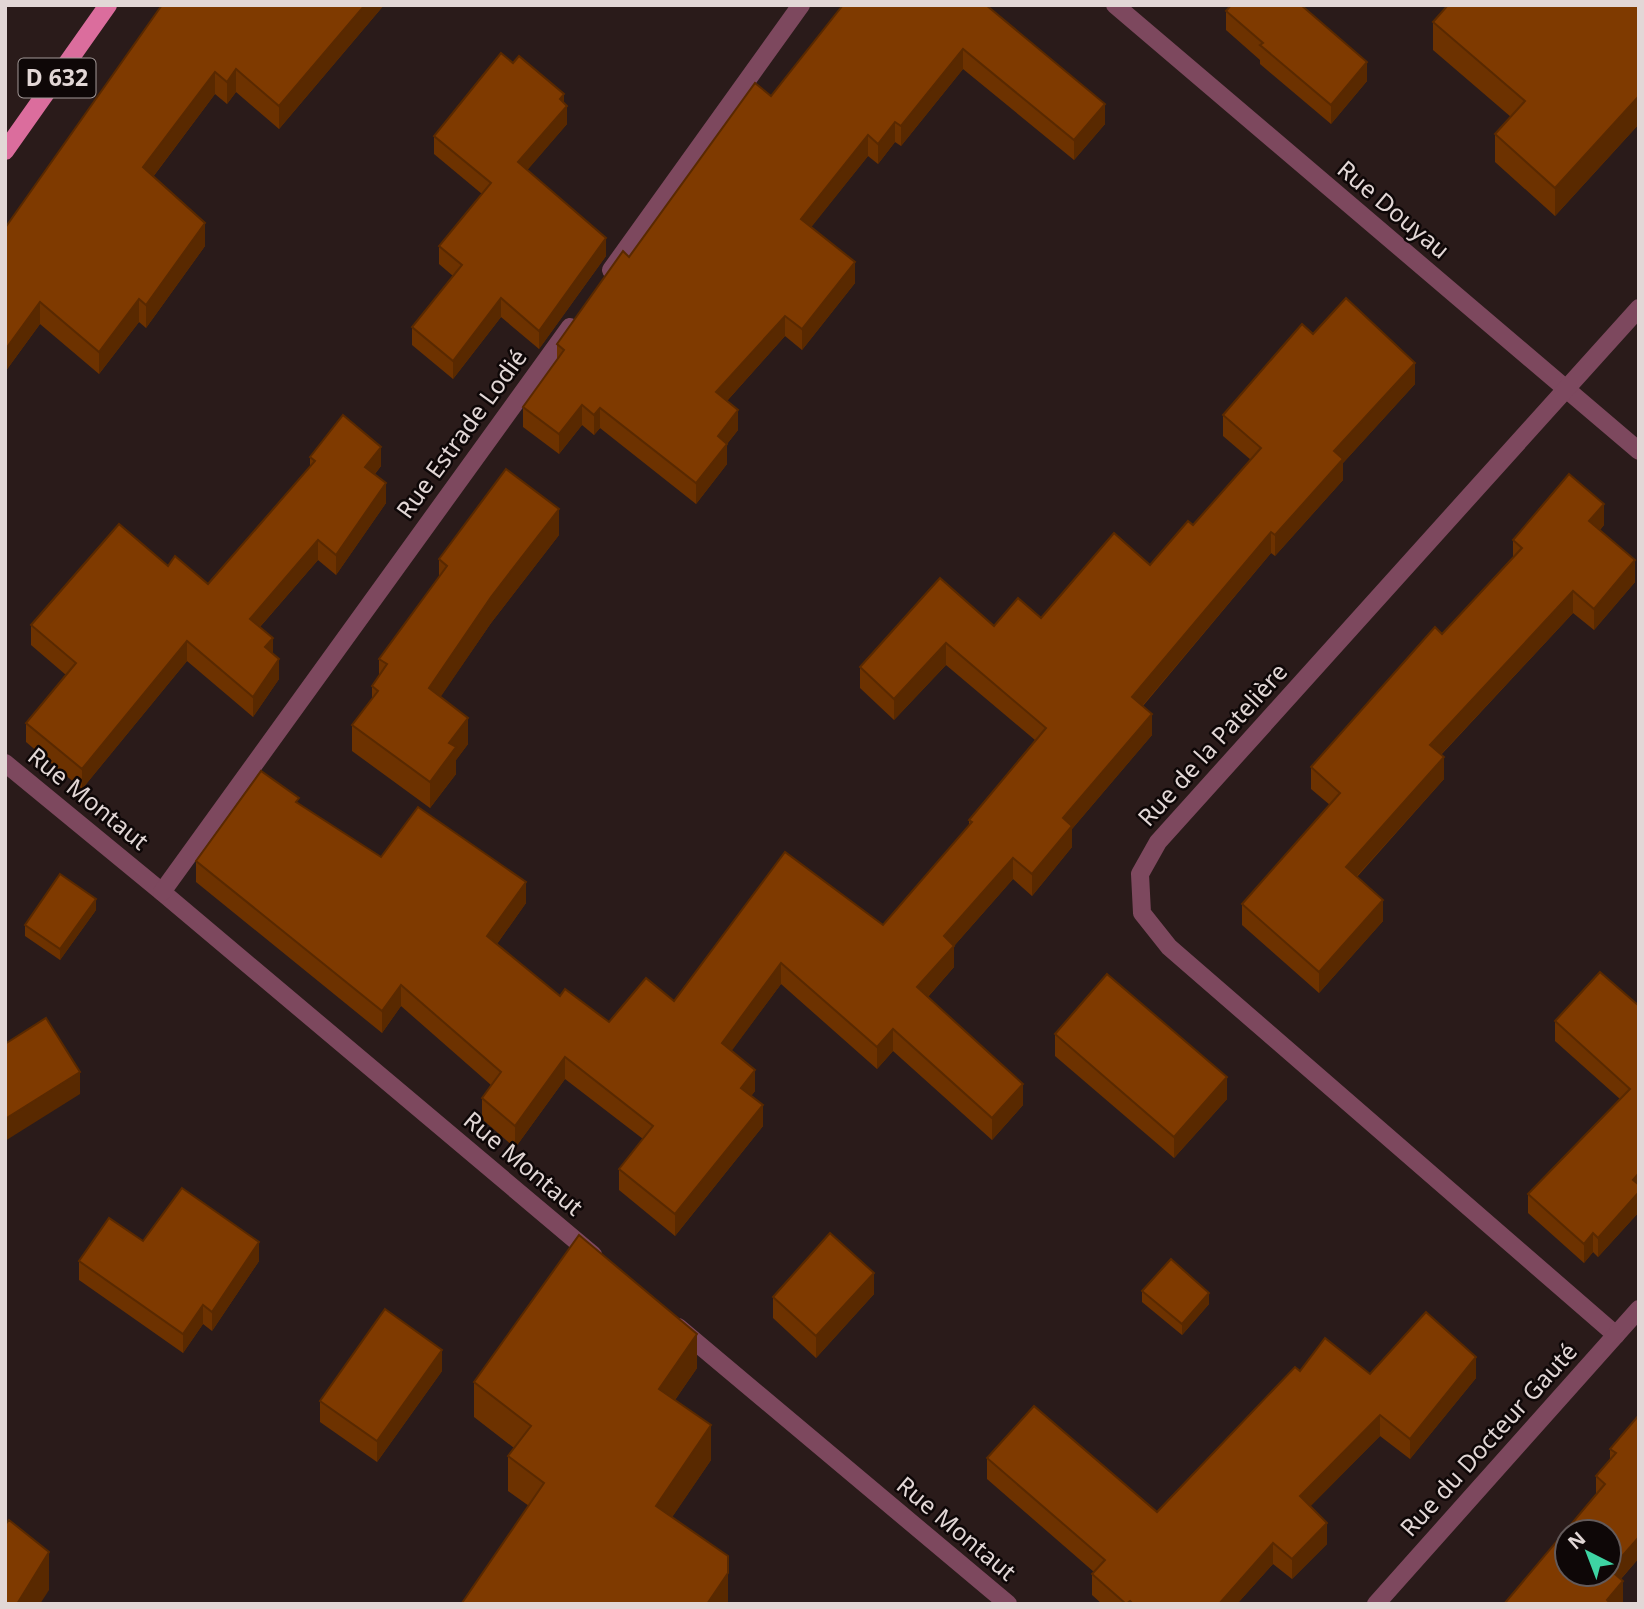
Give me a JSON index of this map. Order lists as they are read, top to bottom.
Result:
{
  "streets": {
    "main road": ["D 632"],
    "street": [
      "Rue Douyau",
      "Rue Estrade Lodié",
      "Rue de la Patelière",
      "Rue Montaut",
      "Rue du Docteur Gauté"
    ]
  },
  "crossings": [
    ["Rue Douyau", "Rue de la Patelière"],
    ["Rue Estrade Lodié", "Rue Montaut"],
    ["Rue de la Patelière", "Rue du Docteur Gauté"]
  ],
  "north": "top left"
}
